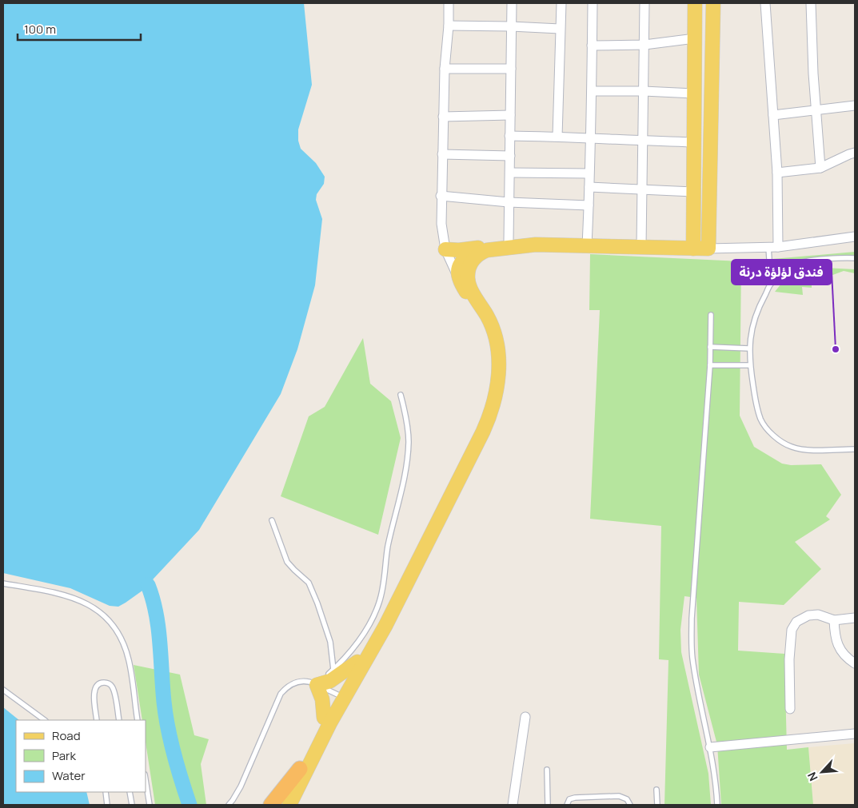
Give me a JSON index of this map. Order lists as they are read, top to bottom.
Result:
{
  "places": ["فندق لؤلؤة درنة"],
  "legend": ["Road", "Park", "Water"],
  "scale_bar": "100 m",
  "north": "bottom left"
}
